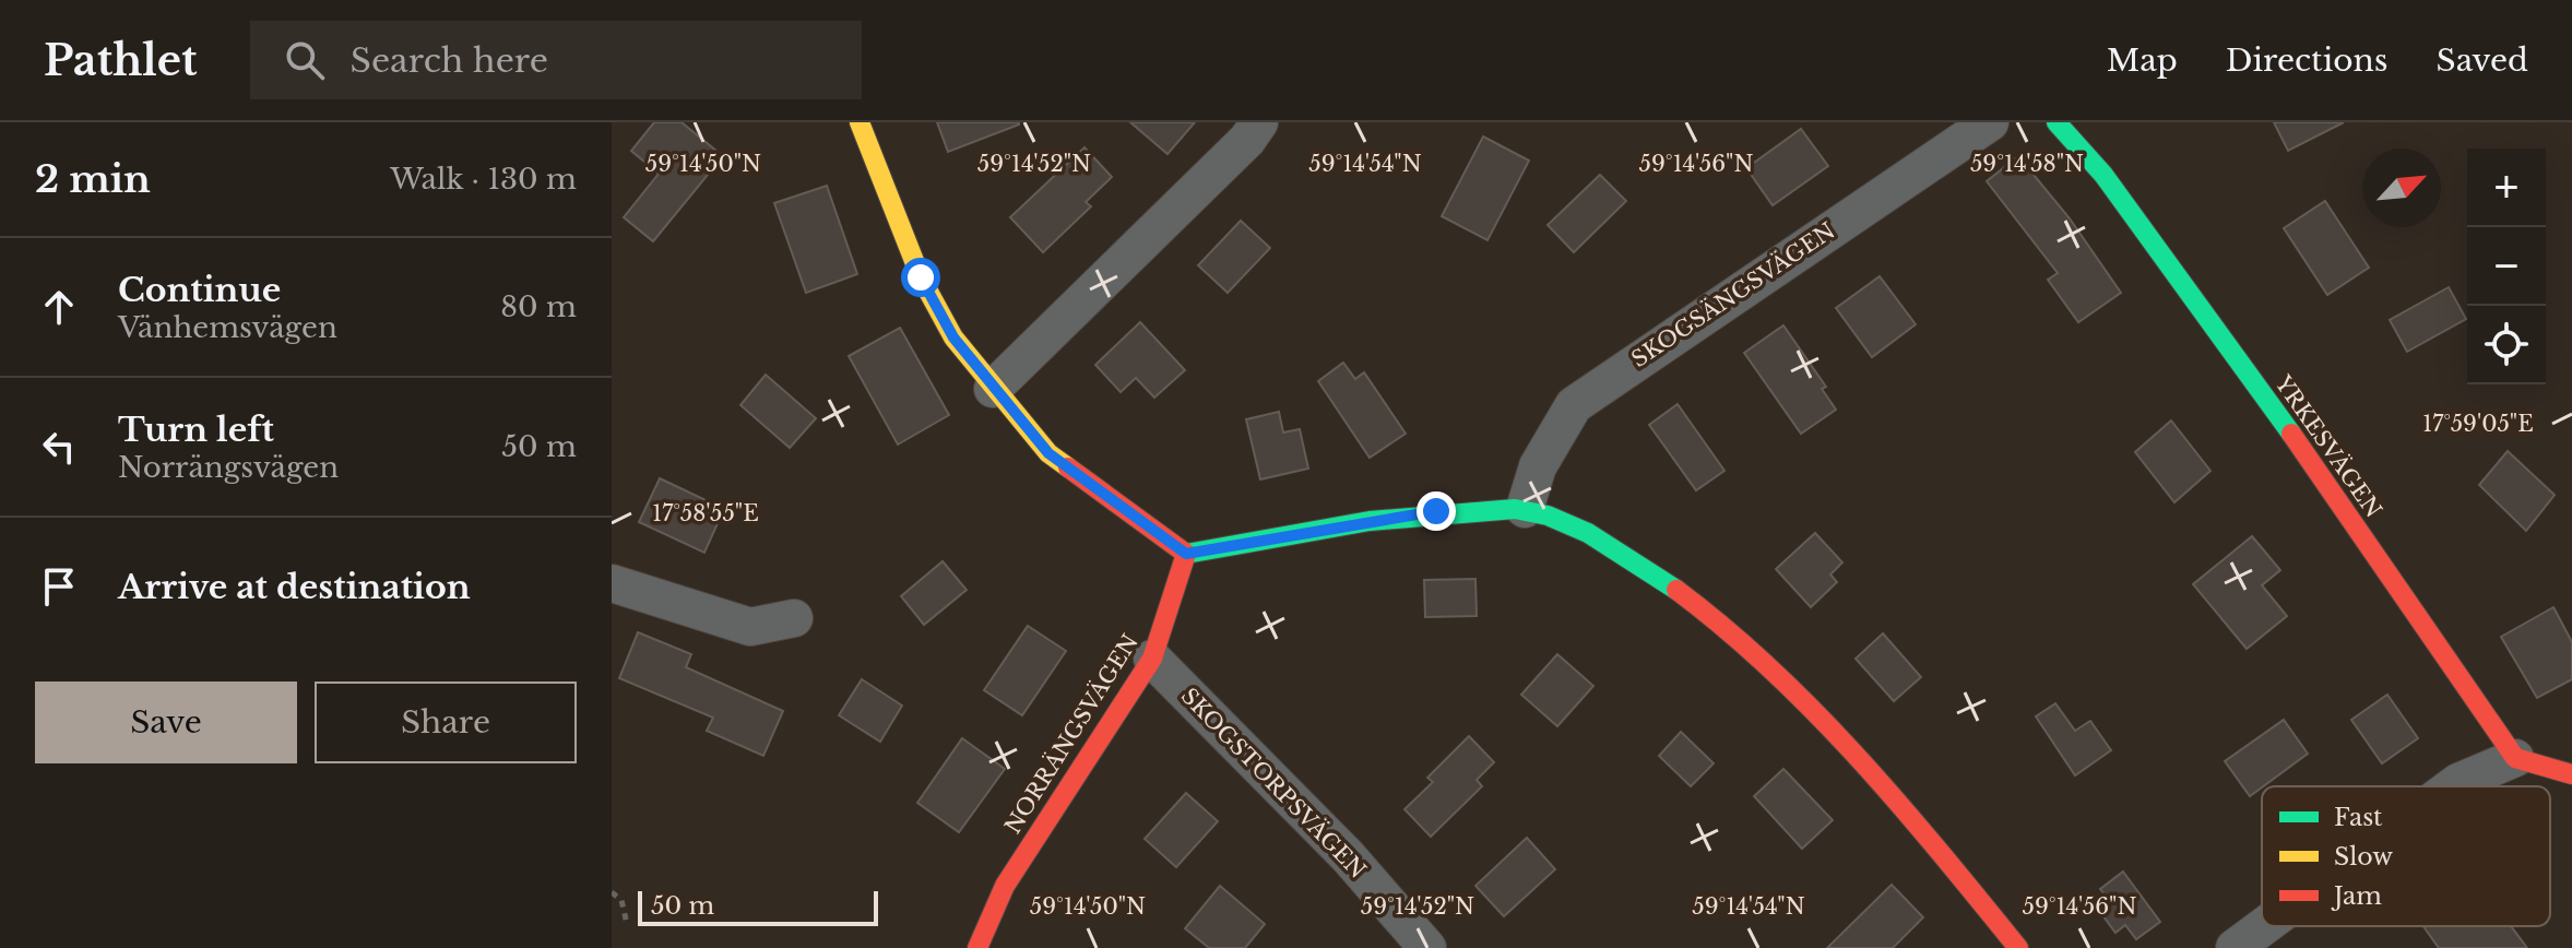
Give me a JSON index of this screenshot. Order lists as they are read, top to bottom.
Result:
{
  "streets": {
    "street": [
      "SKOGSÄNGSVÄGEN",
      "YRKESVÄGEN",
      "NORRÄNGSVÄGEN",
      "SKOGSTORPSVÄGEN"
    ]
  },
  "crossings": [
    ["NORRÄNGSVÄGEN", "SKOGSTORPSVÄGEN"]
  ],
  "legend": ["Fast", "Slow", "Jam"],
  "scale_bar": "50 m",
  "north": "top right",
  "page": {
    "header": "Pathlet",
    "search": "Search here",
    "nav": ["Map", "Directions", "Saved"],
    "heading": ["2 min", "Walk · 130 m"],
    "map_buttons": ["+", "−"],
    "list": [
      ["Continue", "Vänhemsvägen", "80 m"],
      ["Turn left", "Norrängsvägen", "50 m"],
      "Arrive at destination"
    ],
    "buttons": ["Save", "Share"],
    "scale": "50 m"
  },
  "coordinates": [
    "59°14'50\"N",
    "59°14'52\"N",
    "59°14'54\"N",
    "59°14'56\"N",
    "59°14'58\"N",
    "17°59'05\"E",
    "17°58'55\"E"
  ]
}
